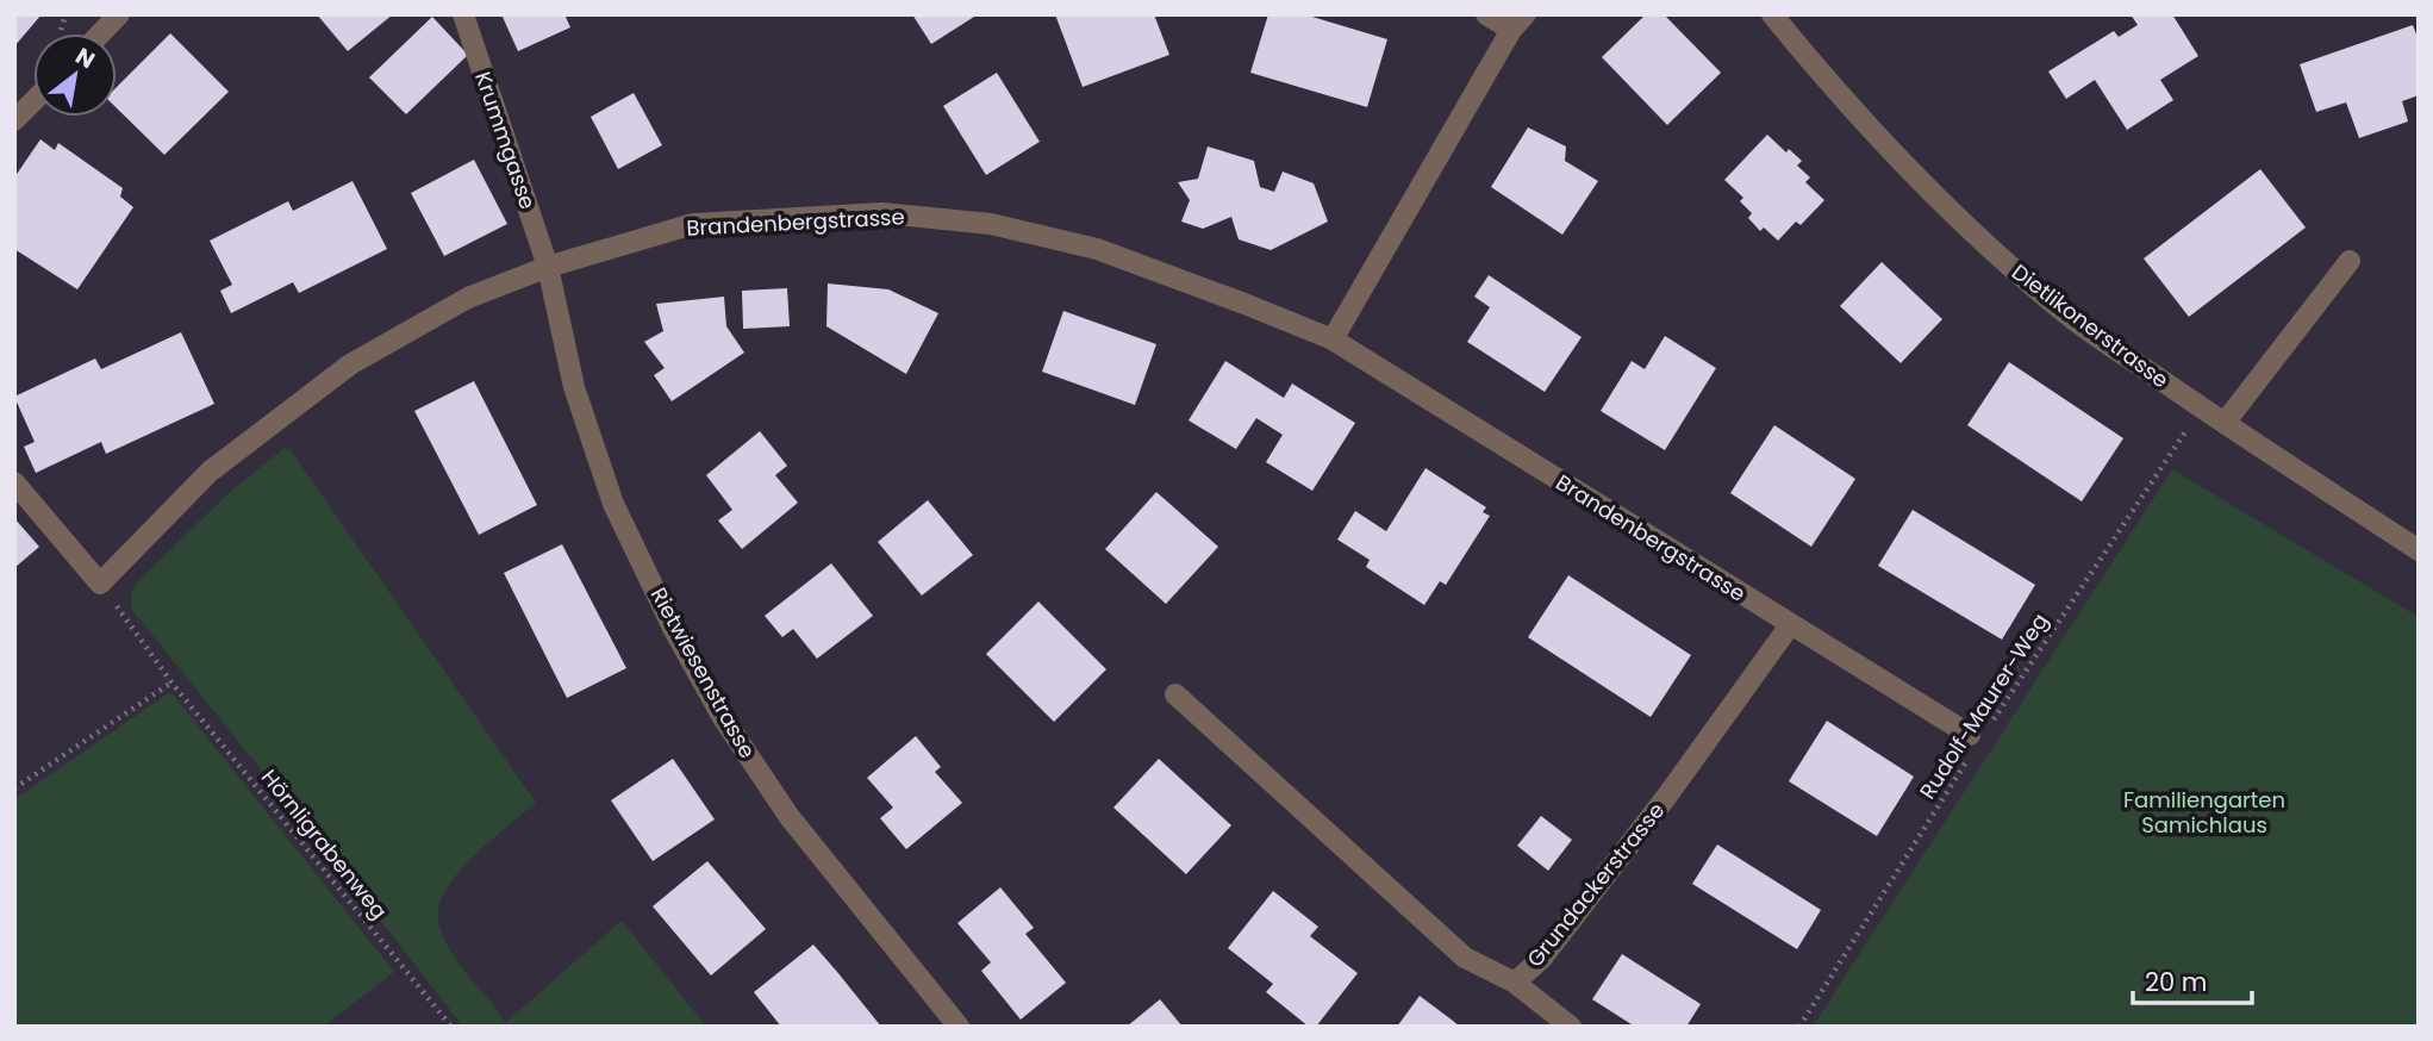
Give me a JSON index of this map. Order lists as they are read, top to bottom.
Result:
{
  "streets": {
    "street": [
      "Krummgasse",
      "Brandenbergstrasse",
      "Dietlikonerstrasse",
      "Rietwiesenstrasse",
      "Grundackerstrasse"
    ],
    "path": ["Rudolf-Maurer-Weg", "Hörnligrabenweg"]
  },
  "crossings": [
    ["Krummgasse", "Brandenbergstrasse"],
    ["Krummgasse", "Rietwiesenstrasse"],
    ["Brandenbergstrasse", "Rietwiesenstrasse"],
    ["Brandenbergstrasse", "Rudolf-Maurer-Weg"],
    ["Brandenbergstrasse", "Hörnligrabenweg"],
    ["Brandenbergstrasse", "Grundackerstrasse"],
    ["Dietlikonerstrasse", "Rudolf-Maurer-Weg"]
  ],
  "parks": ["Familiengarten Samichlaus"],
  "scale_bar": "20 m",
  "north": "top right"
}
